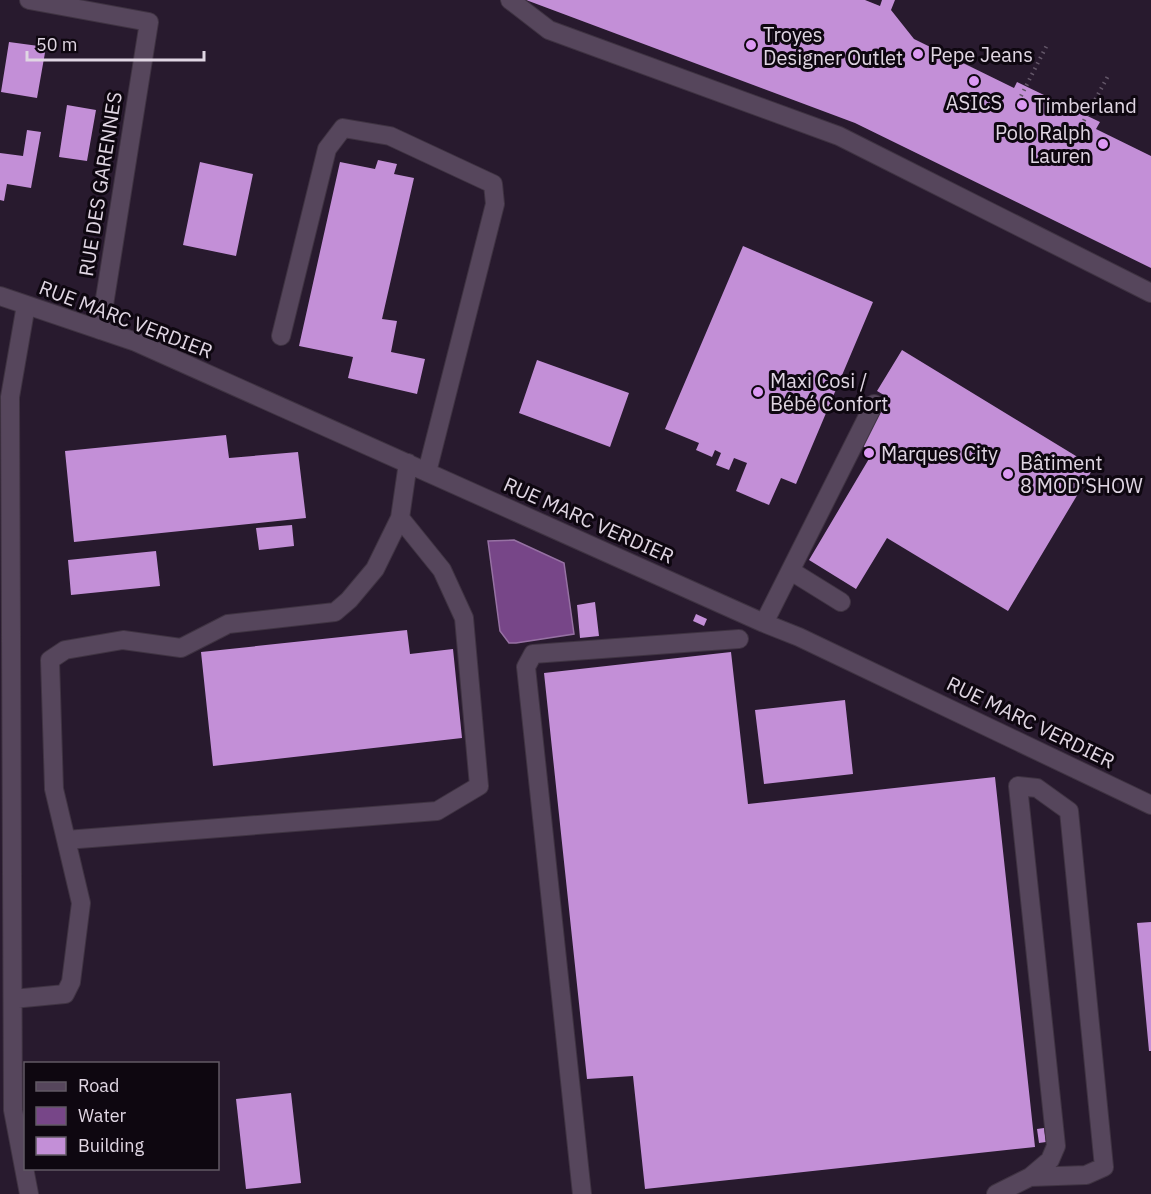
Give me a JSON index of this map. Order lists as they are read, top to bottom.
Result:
{
  "streets": {
    "street": ["RUE DES GARENNES", "RUE MARC VERDIER"]
  },
  "crossings": [
    ["RUE DES GARENNES", "RUE MARC VERDIER"]
  ],
  "places": [
    "Troyes Designer Outlet",
    "Pepe Jeans",
    "ASICS",
    "Timberland",
    "Polo Ralph Lauren",
    "Maxi Cosi / Bébé Confort",
    "Marques City",
    "Bâtiment 8 MOD'SHOW"
  ],
  "legend": ["Road", "Water", "Building"],
  "scale_bar": "50 m"
}
